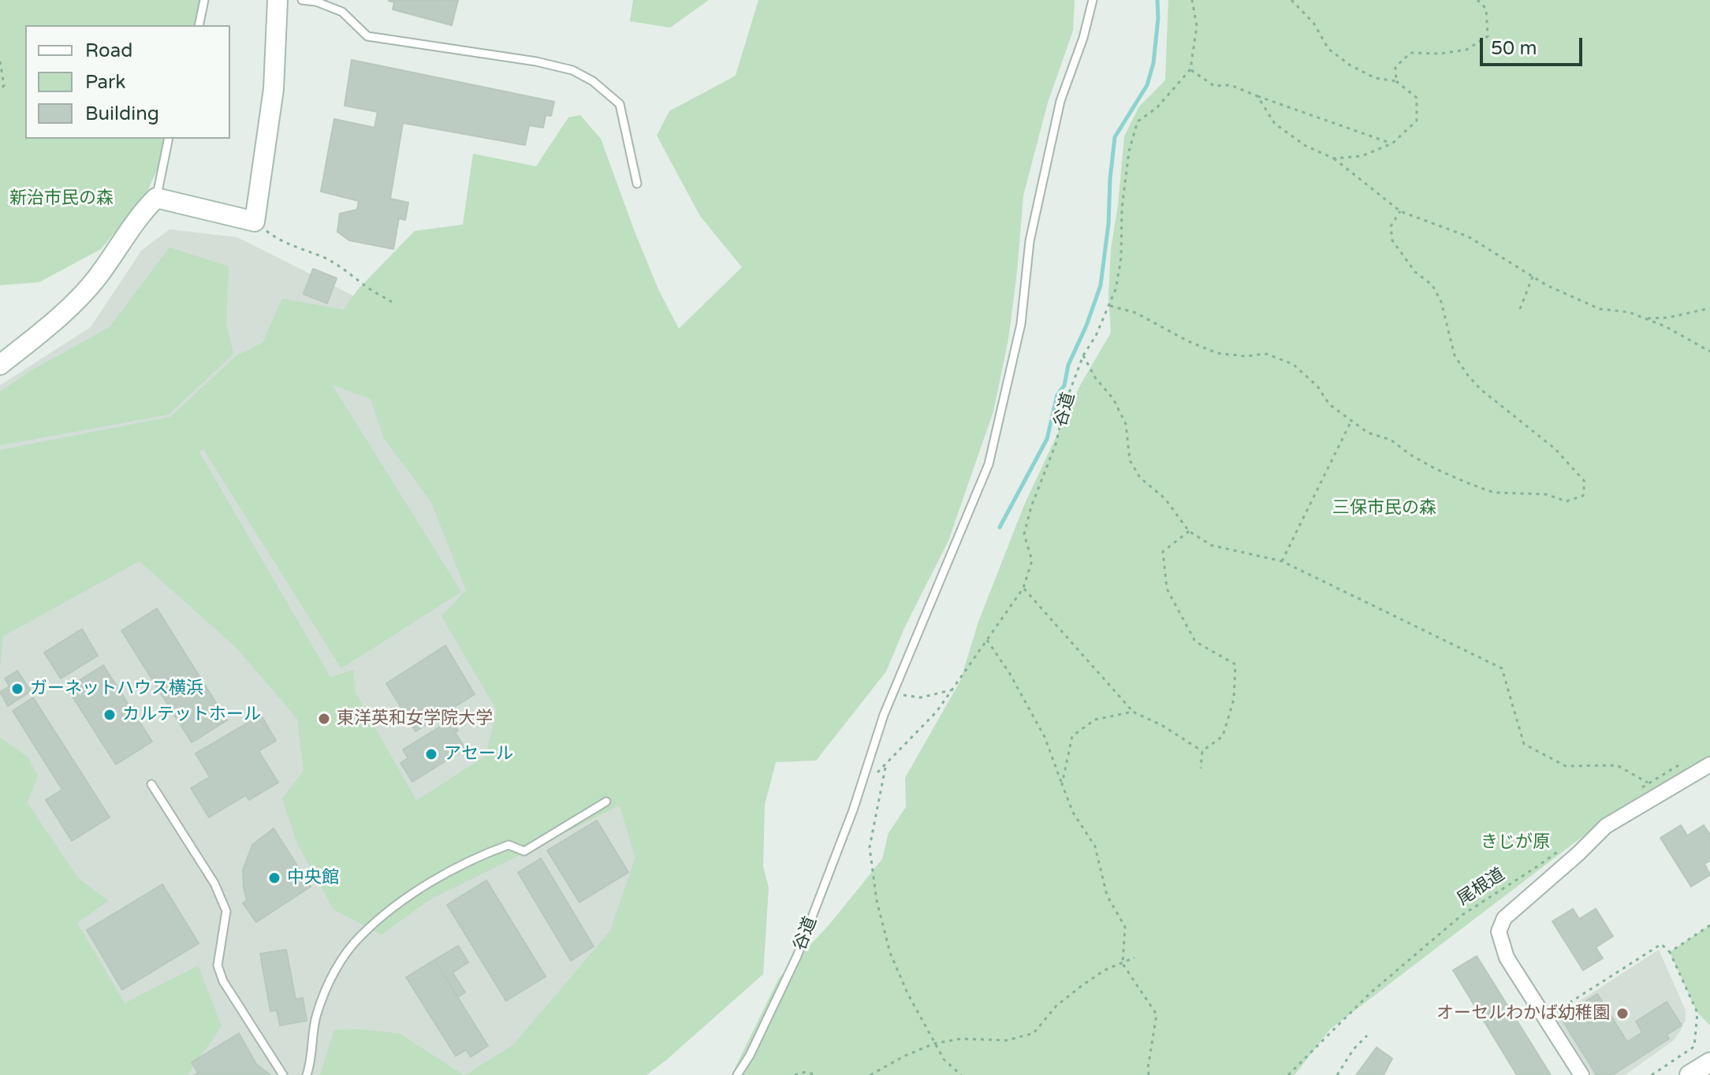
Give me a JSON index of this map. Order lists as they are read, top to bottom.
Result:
{
  "streets": {
    "lane": ["谷道"],
    "path": ["尾根道"]
  },
  "parks": ["新治市民の森", "三保市民の森", "きじが原"],
  "places": [
    "ガーネットハウス横浜",
    "カルテットホール",
    "東洋英和女学院大学",
    "アセール",
    "中央館",
    "オーセルわかば幼稚園"
  ],
  "legend": ["Road", "Park", "Building"],
  "scale_bar": "50 m"
}
